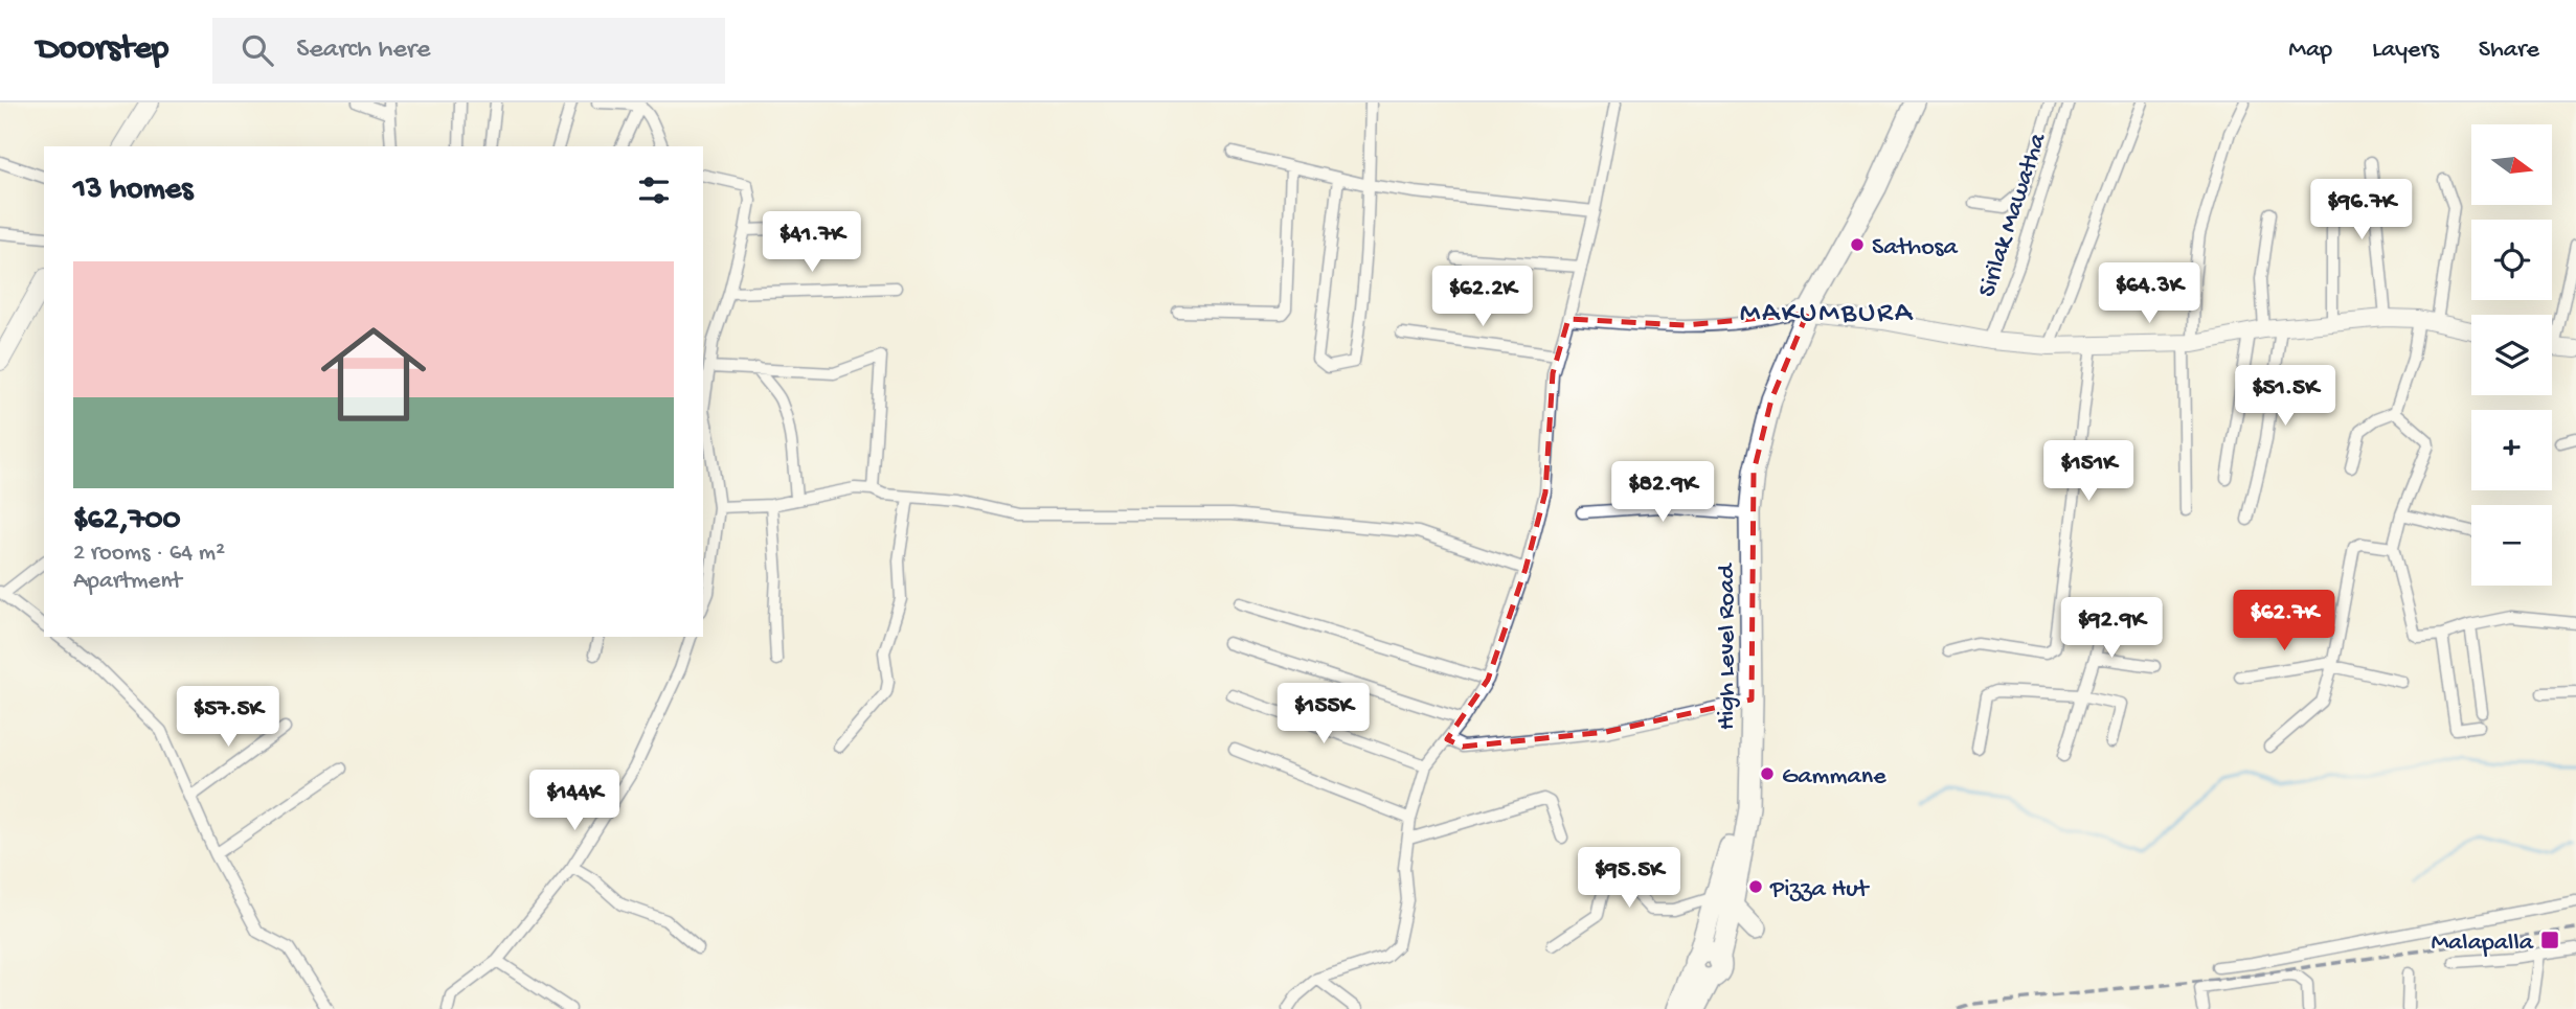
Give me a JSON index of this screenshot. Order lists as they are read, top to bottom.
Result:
{
  "streets": {
    "highway": ["High Level Road"],
    "street": ["Sirilak Mawatha"]
  },
  "districts": ["MAKUMBURA"],
  "places": {
    "other": ["Sathosa", "Gammane", "Pizza Hut"],
    "transit": ["Malapalla"]
  },
  "north": "right",
  "page": {
    "header": "Doorstep",
    "search": "Search here",
    "nav": ["Map", "Layers", "Share"],
    "map_buttons": ["+", "−"],
    "heading": "13 homes",
    "price": [
      "$96.7K",
      "$41.7K",
      "$64.3K",
      "$62.2K",
      "$51.5K",
      "$151K",
      "$82.9K",
      "$62.7K",
      "$92.9K",
      "$155K",
      "$57.5K",
      "$144K",
      "$95.5K"
    ],
    "list": [
      {
        "name": "$62,700",
        "note": "2 rooms · 64 m² · Apartment"
      }
    ]
  }
}
